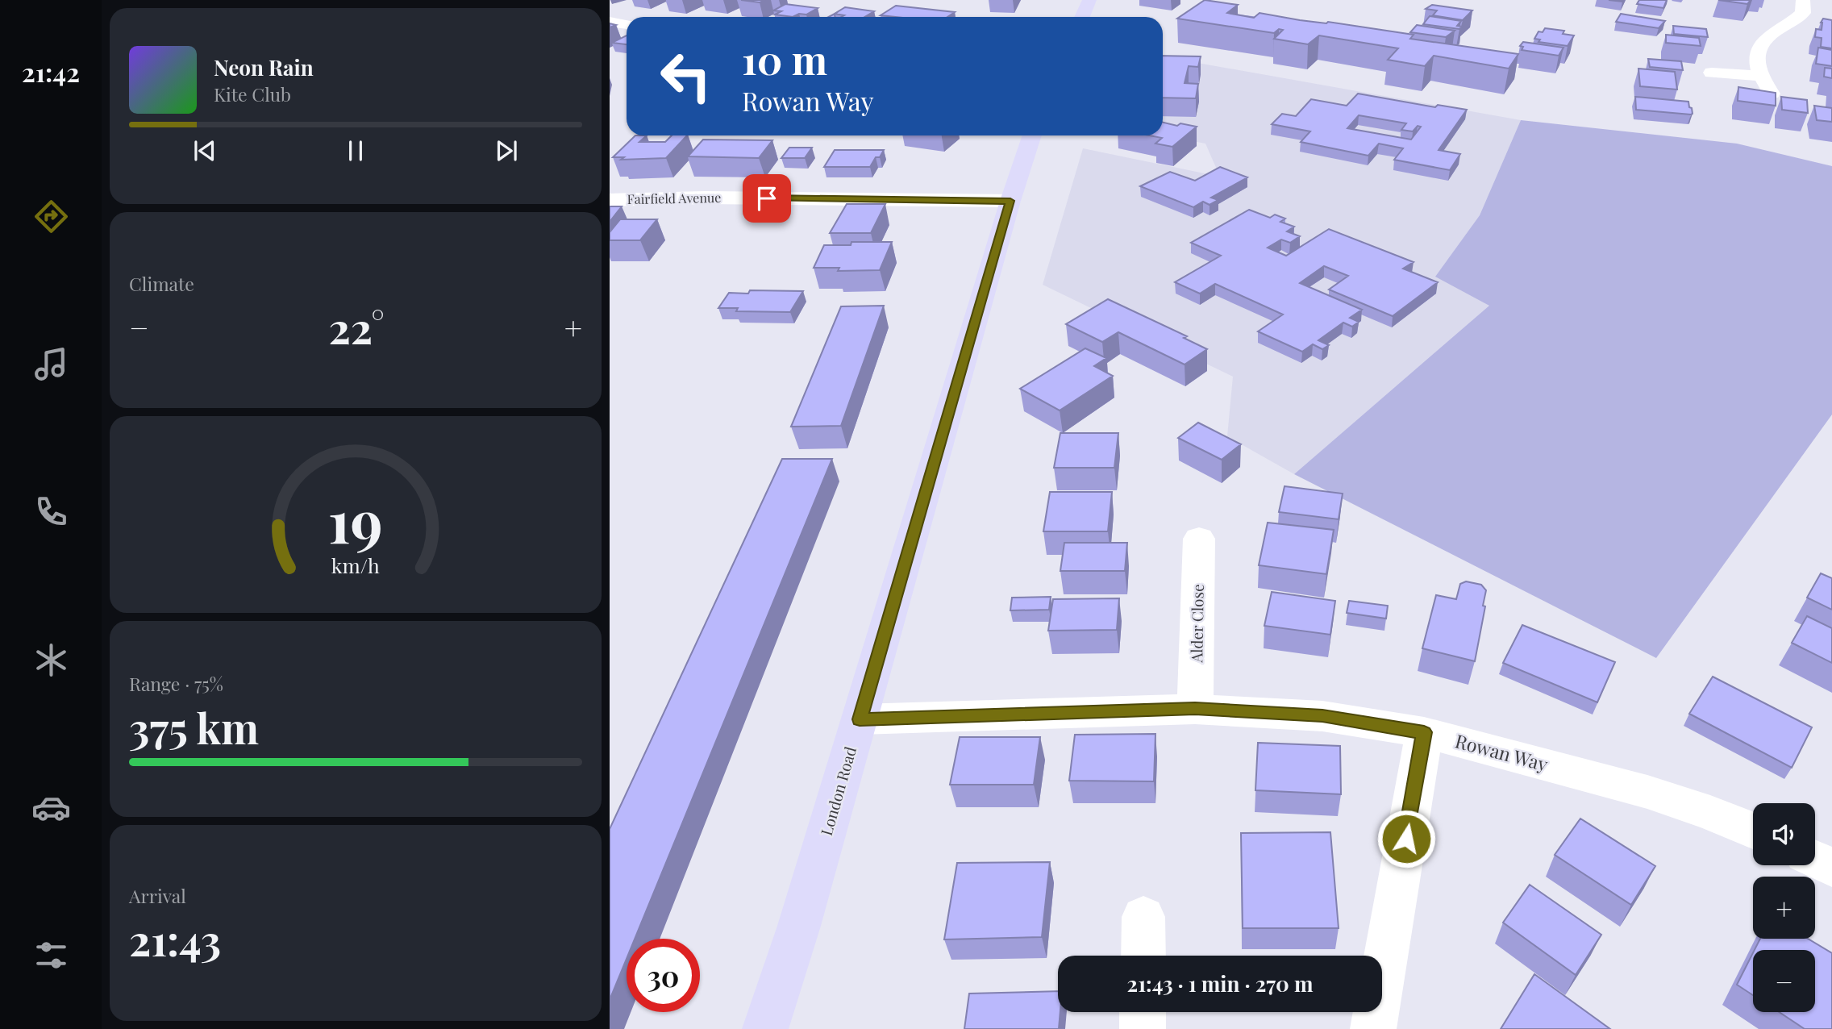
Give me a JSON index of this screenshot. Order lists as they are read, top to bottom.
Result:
{
  "streets": {
    "main road": ["London Road"],
    "street": ["Fairfield Avenue", "Alder Close", "Rowan Way"]
  },
  "crossings": [
    ["Fairfield Avenue", "London Road"],
    ["Alder Close", "Rowan Way"],
    ["Rowan Way", "London Road"]
  ],
  "page": {
    "tabs": "21:42",
    "turn": ["10 m", "Rowan Way"],
    "song": ["Neon Rain", "Kite Club"],
    "tile": [
      "Climate",
      ["Range · 75%", "375 km"],
      ["Arrival", "21:43"]
    ],
    "heat": ["−", "22°", "+"],
    "map_buttons": ["+", "−"],
    "limit": "30",
    "trip": "21:43 · 1 min · 270 m",
    "gauge": ["19", "km/h"]
  }
}
